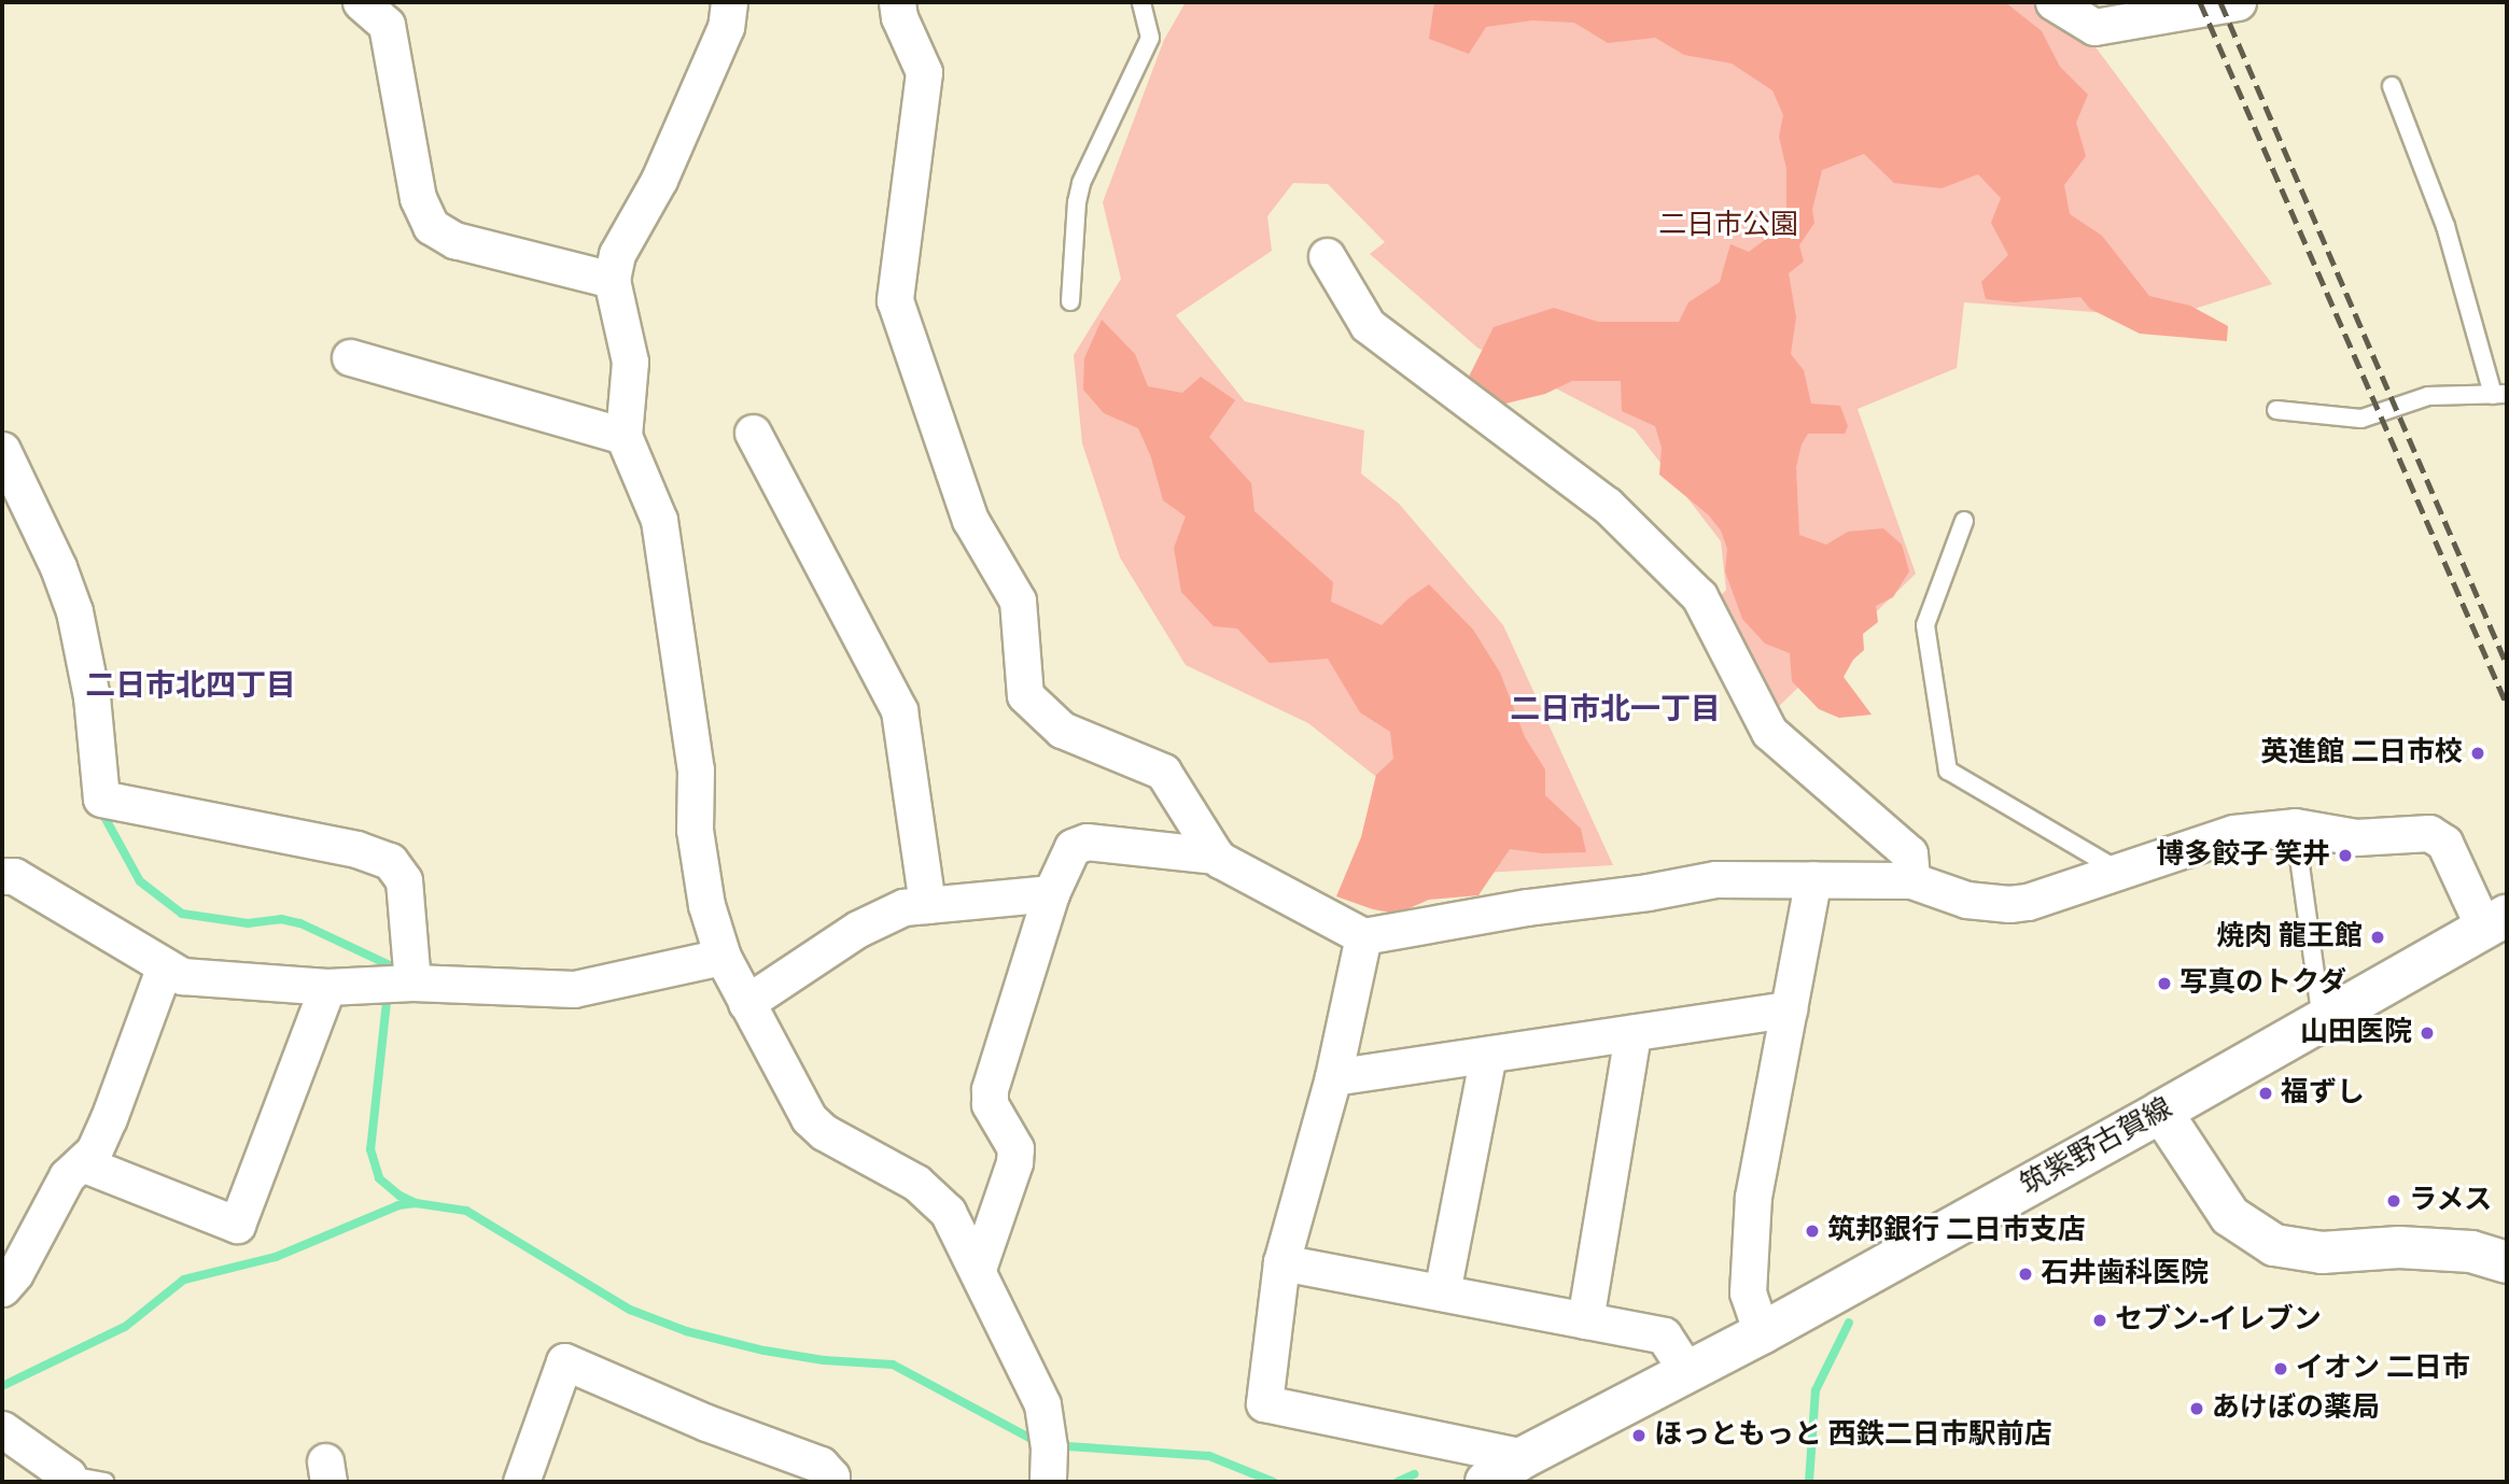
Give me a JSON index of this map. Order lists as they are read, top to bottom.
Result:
{
  "streets": {
    "main road": ["筑紫野古賀線"]
  },
  "districts": ["二日市北四丁目", "二日市北一丁目"],
  "parks": ["二日市公園"],
  "places": [
    "英進館 二日市校",
    "博多餃子 笑井",
    "焼肉 龍王館",
    "写真のトクダ",
    "山田医院",
    "福ずし",
    "ラメス",
    "筑邦銀行 二日市支店",
    "石井歯科医院",
    "セブン-イレブン",
    "イオン 二日市",
    "あけぼの薬局",
    "ほっともっと 西鉄二日市駅前店"
  ]
}
